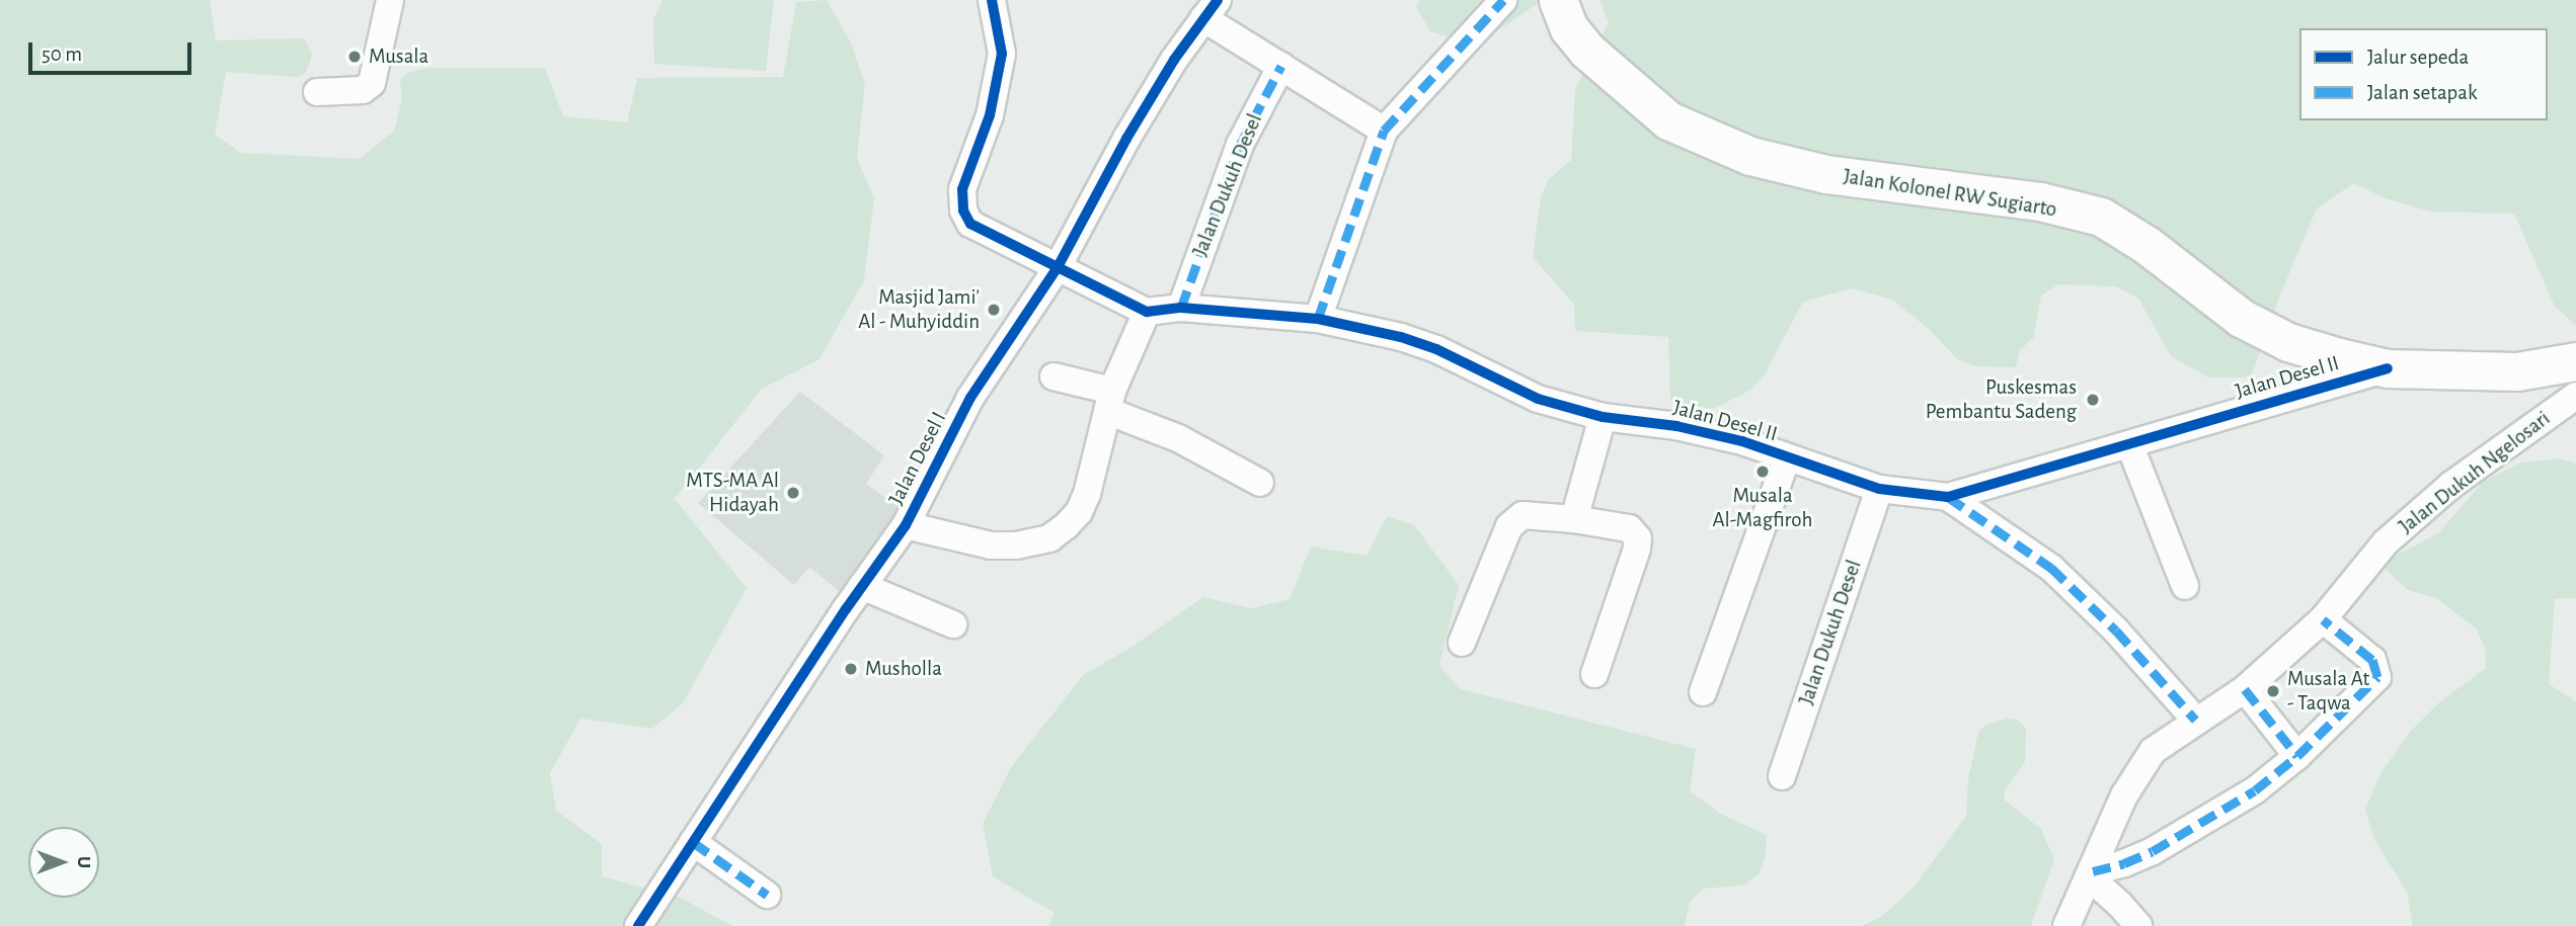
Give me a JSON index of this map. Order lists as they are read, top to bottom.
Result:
{
  "streets": {
    "main road": ["Jalan Kolonel RW Sugiarto"],
    "street": [
      "Jalan Dukuh Desel",
      "Jalan Desel II",
      "Jalan Desel I",
      "Jalan Dukuh Ngelosari"
    ]
  },
  "crossings": [
    ["Jalan Dukuh Desel", "Jalan Desel II"],
    ["Jalan Kolonel RW Sugiarto", "Jalan Desel II"]
  ],
  "places": [
    "Musala",
    "Masjid Jami' Al - Muhyiddin",
    "Puskesmas Pembantu Sadeng",
    "Musala Al-Magfiroh",
    "MTS-MA Al Hidayah",
    "Musholla",
    "Musala At - Taqwa"
  ],
  "legend": ["Jalur sepeda", "Jalan setapak"],
  "scale_bar": "50 m",
  "north": "right"
}
